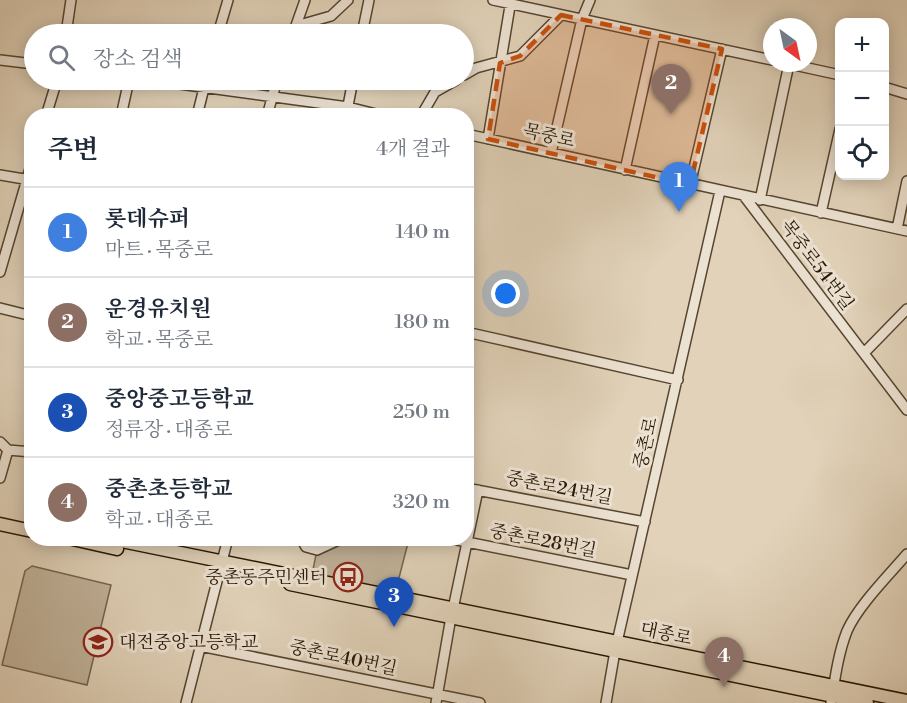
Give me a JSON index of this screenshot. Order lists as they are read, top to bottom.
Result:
{
  "streets": {
    "main road": ["대종로"],
    "street": [
      "목중로",
      "목중로54번길",
      "중촌로",
      "중촌로24번길",
      "중촌로28번길",
      "중촌로40번길"
    ]
  },
  "crossings": [
    ["목중로", "목중로54번길"],
    ["목중로", "중촌로"],
    ["중촌로", "중촌로24번길"],
    ["중촌로", "중촌로28번길"],
    ["중촌로", "대종로"]
  ],
  "places": {
    "bus stop": ["중촌동주민센터"],
    "school or university": ["대전중앙고등학교"]
  },
  "north": "bottom right",
  "page": {
    "map_buttons": ["+", "−"],
    "search": "장소 검색",
    "pins": [
      "2",
      "1",
      "3",
      "4"
    ],
    "heading": ["주변", "4개 결과"],
    "list": [
      {
        "mark": "1",
        "name": "롯데슈퍼",
        "note": "마트 · 목중로",
        "value": "140 m"
      },
      {
        "mark": "2",
        "name": "운경유치원",
        "note": "학교 · 목중로",
        "value": "180 m"
      },
      {
        "mark": "3",
        "name": "중앙중고등학교",
        "note": "정류장 · 대종로",
        "value": "250 m"
      },
      {
        "mark": "4",
        "name": "중촌초등학교",
        "note": "학교 · 대종로",
        "value": "320 m"
      }
    ]
  }
}
